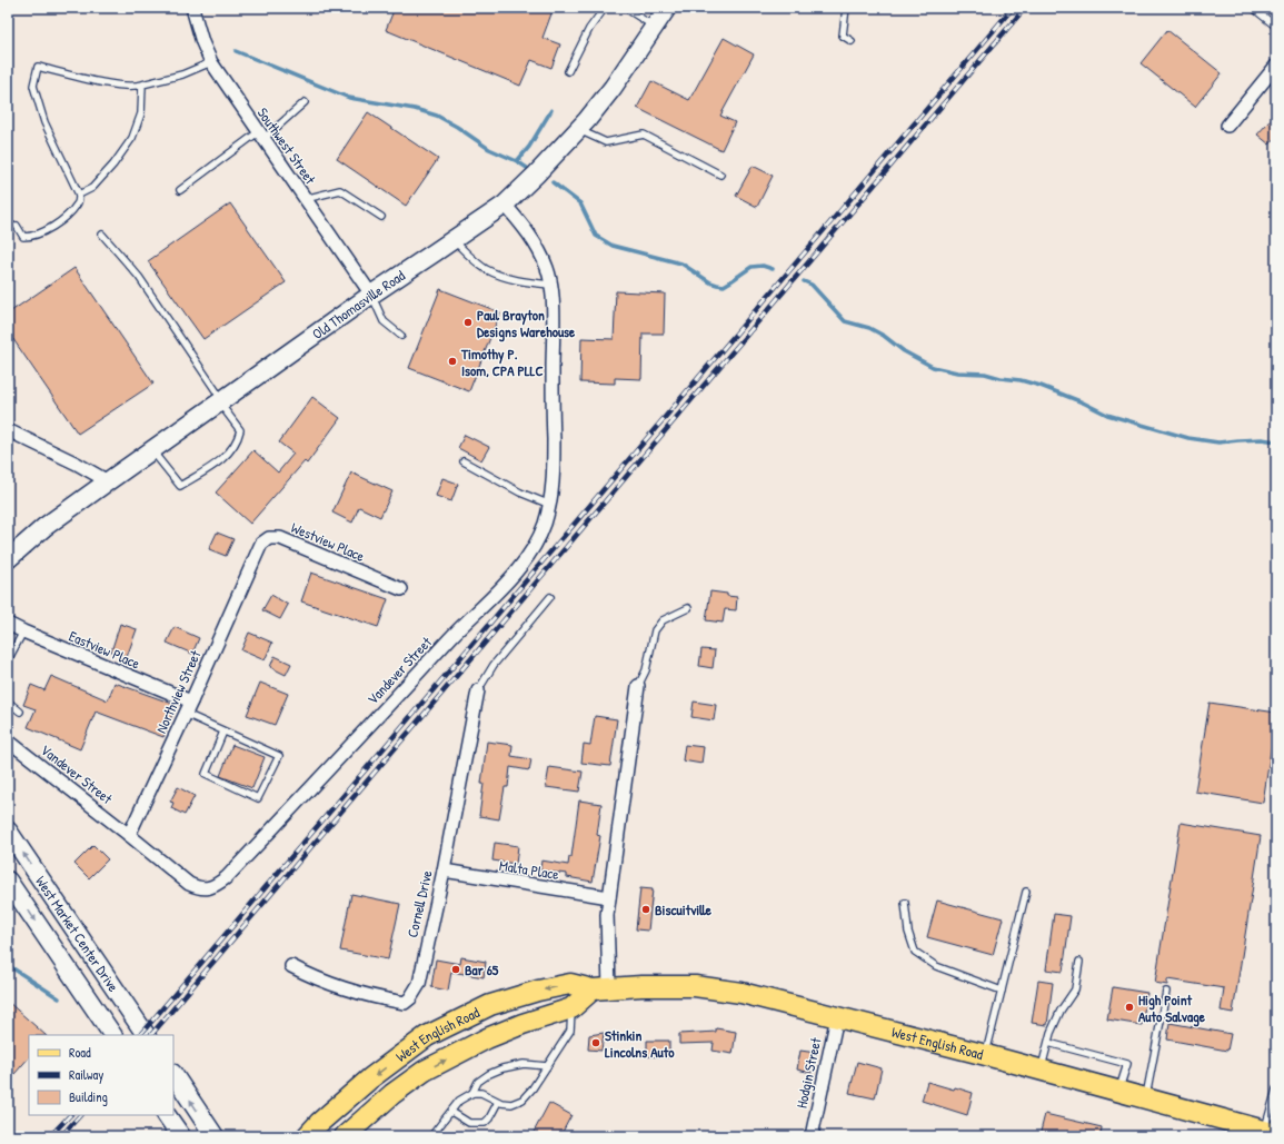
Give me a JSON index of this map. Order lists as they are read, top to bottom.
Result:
{
  "streets": {
    "main road": ["West English Road"],
    "street": [
      "Southwest Street",
      "Old Thomasville Road",
      "Westview Place",
      "Eastview Place",
      "Vandever Street",
      "Northview Street",
      "Malta Place",
      "Cornell Drive",
      "West Market Center Drive",
      "Hodgin Street"
    ]
  },
  "crossings": [
    ["Southwest Street", "Old Thomasville Road"],
    ["Old Thomasville Road", "Vandever Street"],
    ["Westview Place", "Northview Street"],
    ["Eastview Place", "Northview Street"],
    ["Vandever Street", "Northview Street"],
    ["Malta Place", "Cornell Drive"],
    ["West English Road", "Hodgin Street"]
  ],
  "places": [
    "Paul Brayton Designs Warehouse",
    "Timothy P. Isom, CPA PLLC",
    "Biscuitville",
    "Bar 65",
    "High Point Auto Salvage",
    "Stinkin Lincolns Auto"
  ],
  "legend": ["Road", "Railway", "Building"]
}
